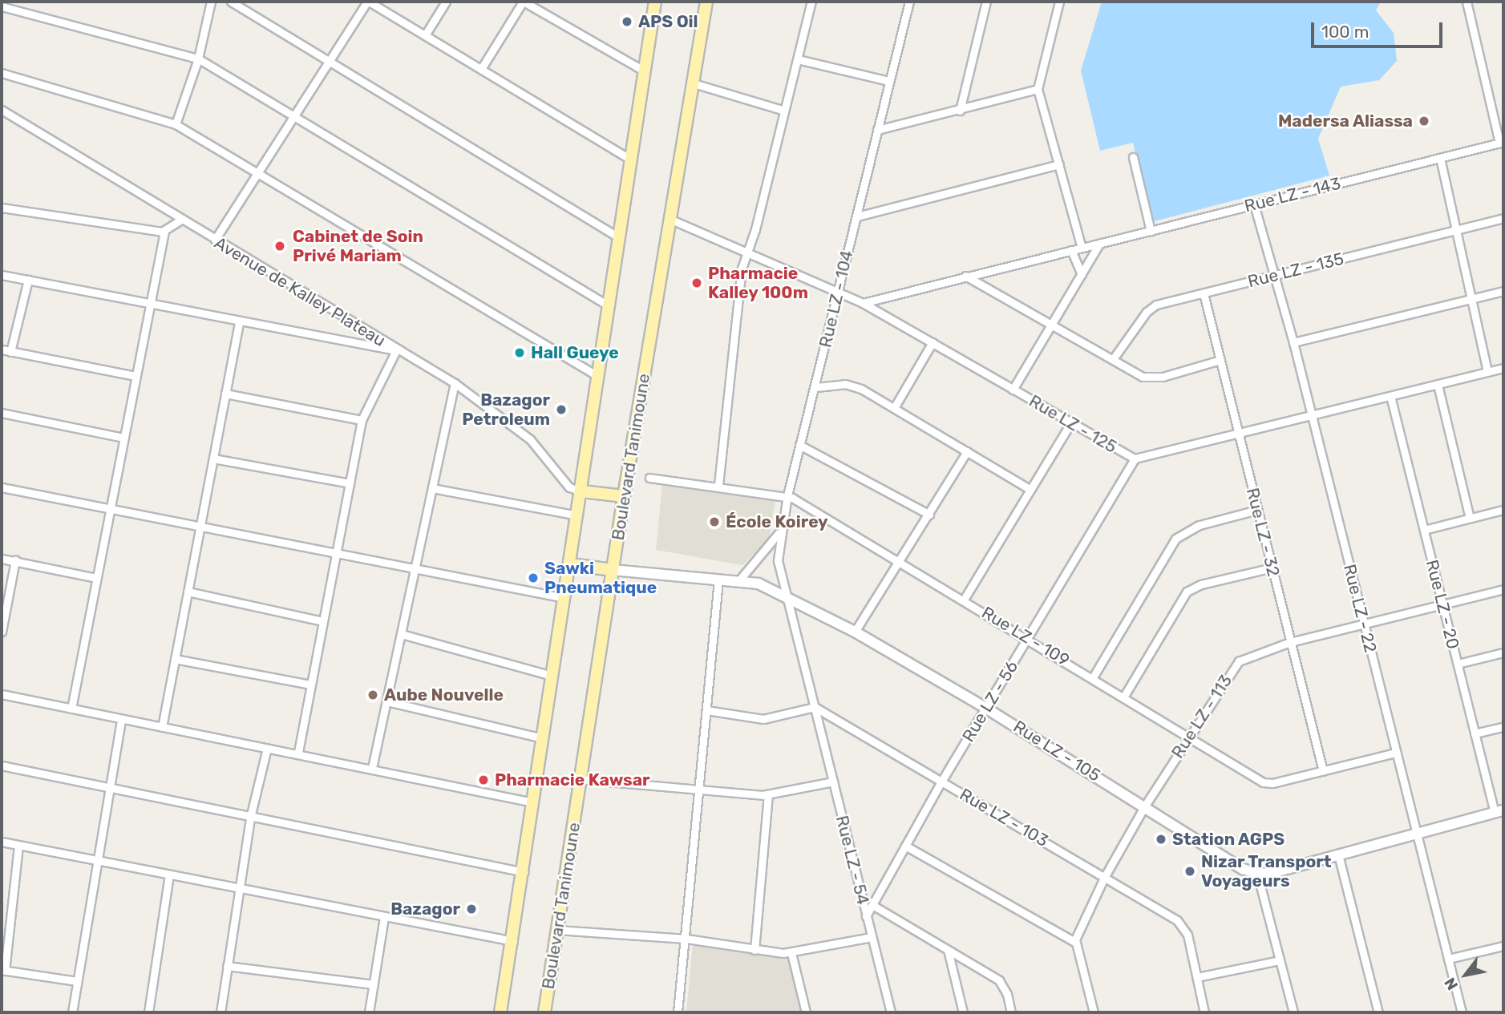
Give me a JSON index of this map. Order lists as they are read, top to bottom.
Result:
{
  "streets": {
    "main road": ["Boulevard Tanimoune", "Rue LZ - 105"],
    "street": [
      "Rue LZ - 143",
      "Rue LZ - 135",
      "Avenue de Kalley Plateau",
      "Rue LZ - 104",
      "Rue LZ - 125",
      "Rue LZ - 32",
      "Rue LZ - 20",
      "Rue LZ - 22",
      "Rue LZ - 109",
      "Rue LZ - 56",
      "Rue LZ - 113",
      "Rue LZ - 103",
      "Rue LZ - 54"
    ]
  },
  "crossings": [
    ["Rue LZ - 143", "Rue LZ - 22"],
    ["Rue LZ - 135", "Rue LZ - 32"],
    ["Rue LZ - 135", "Rue LZ - 22"],
    ["Rue LZ - 104", "Rue LZ - 125"],
    ["Rue LZ - 104", "Rue LZ - 109"],
    ["Rue LZ - 104", "Rue LZ - 105"],
    ["Rue LZ - 104", "Rue LZ - 103"],
    ["Rue LZ - 104", "Rue LZ - 54"],
    ["Rue LZ - 125", "Boulevard Tanimoune"],
    ["Rue LZ - 125", "Rue LZ - 32"],
    ["Rue LZ - 125", "Rue LZ - 20"],
    ["Rue LZ - 125", "Rue LZ - 22"],
    ["Rue LZ - 125", "Rue LZ - 56"],
    ["Boulevard Tanimoune", "Rue LZ - 105"],
    ["Rue LZ - 32", "Rue LZ - 109"],
    ["Rue LZ - 32", "Rue LZ - 113"],
    ["Rue LZ - 20", "Rue LZ - 113"],
    ["Rue LZ - 22", "Rue LZ - 109"],
    ["Rue LZ - 22", "Rue LZ - 113"],
    ["Rue LZ - 109", "Rue LZ - 56"],
    ["Rue LZ - 109", "Rue LZ - 113"],
    ["Rue LZ - 56", "Rue LZ - 105"],
    ["Rue LZ - 56", "Rue LZ - 103"],
    ["Rue LZ - 56", "Rue LZ - 54"],
    ["Rue LZ - 113", "Rue LZ - 105"],
    ["Rue LZ - 113", "Rue LZ - 103"],
    ["Rue LZ - 103", "Rue LZ - 54"]
  ],
  "places": [
    "APS Oil",
    "Madersa Aliassa",
    "Cabinet de Soin Privé Mariam",
    "Pharmacie Kalley 100m",
    "Hall Gueye",
    "Bazagor Petroleum",
    "École Koirey",
    "Sawki Pneumatique",
    "Aube Nouvelle",
    "Pharmacie Kawsar",
    "Station AGPS",
    "Nizar Transport Voyageurs",
    "Bazagor"
  ],
  "scale_bar": "100 m",
  "north": "bottom left"
}
